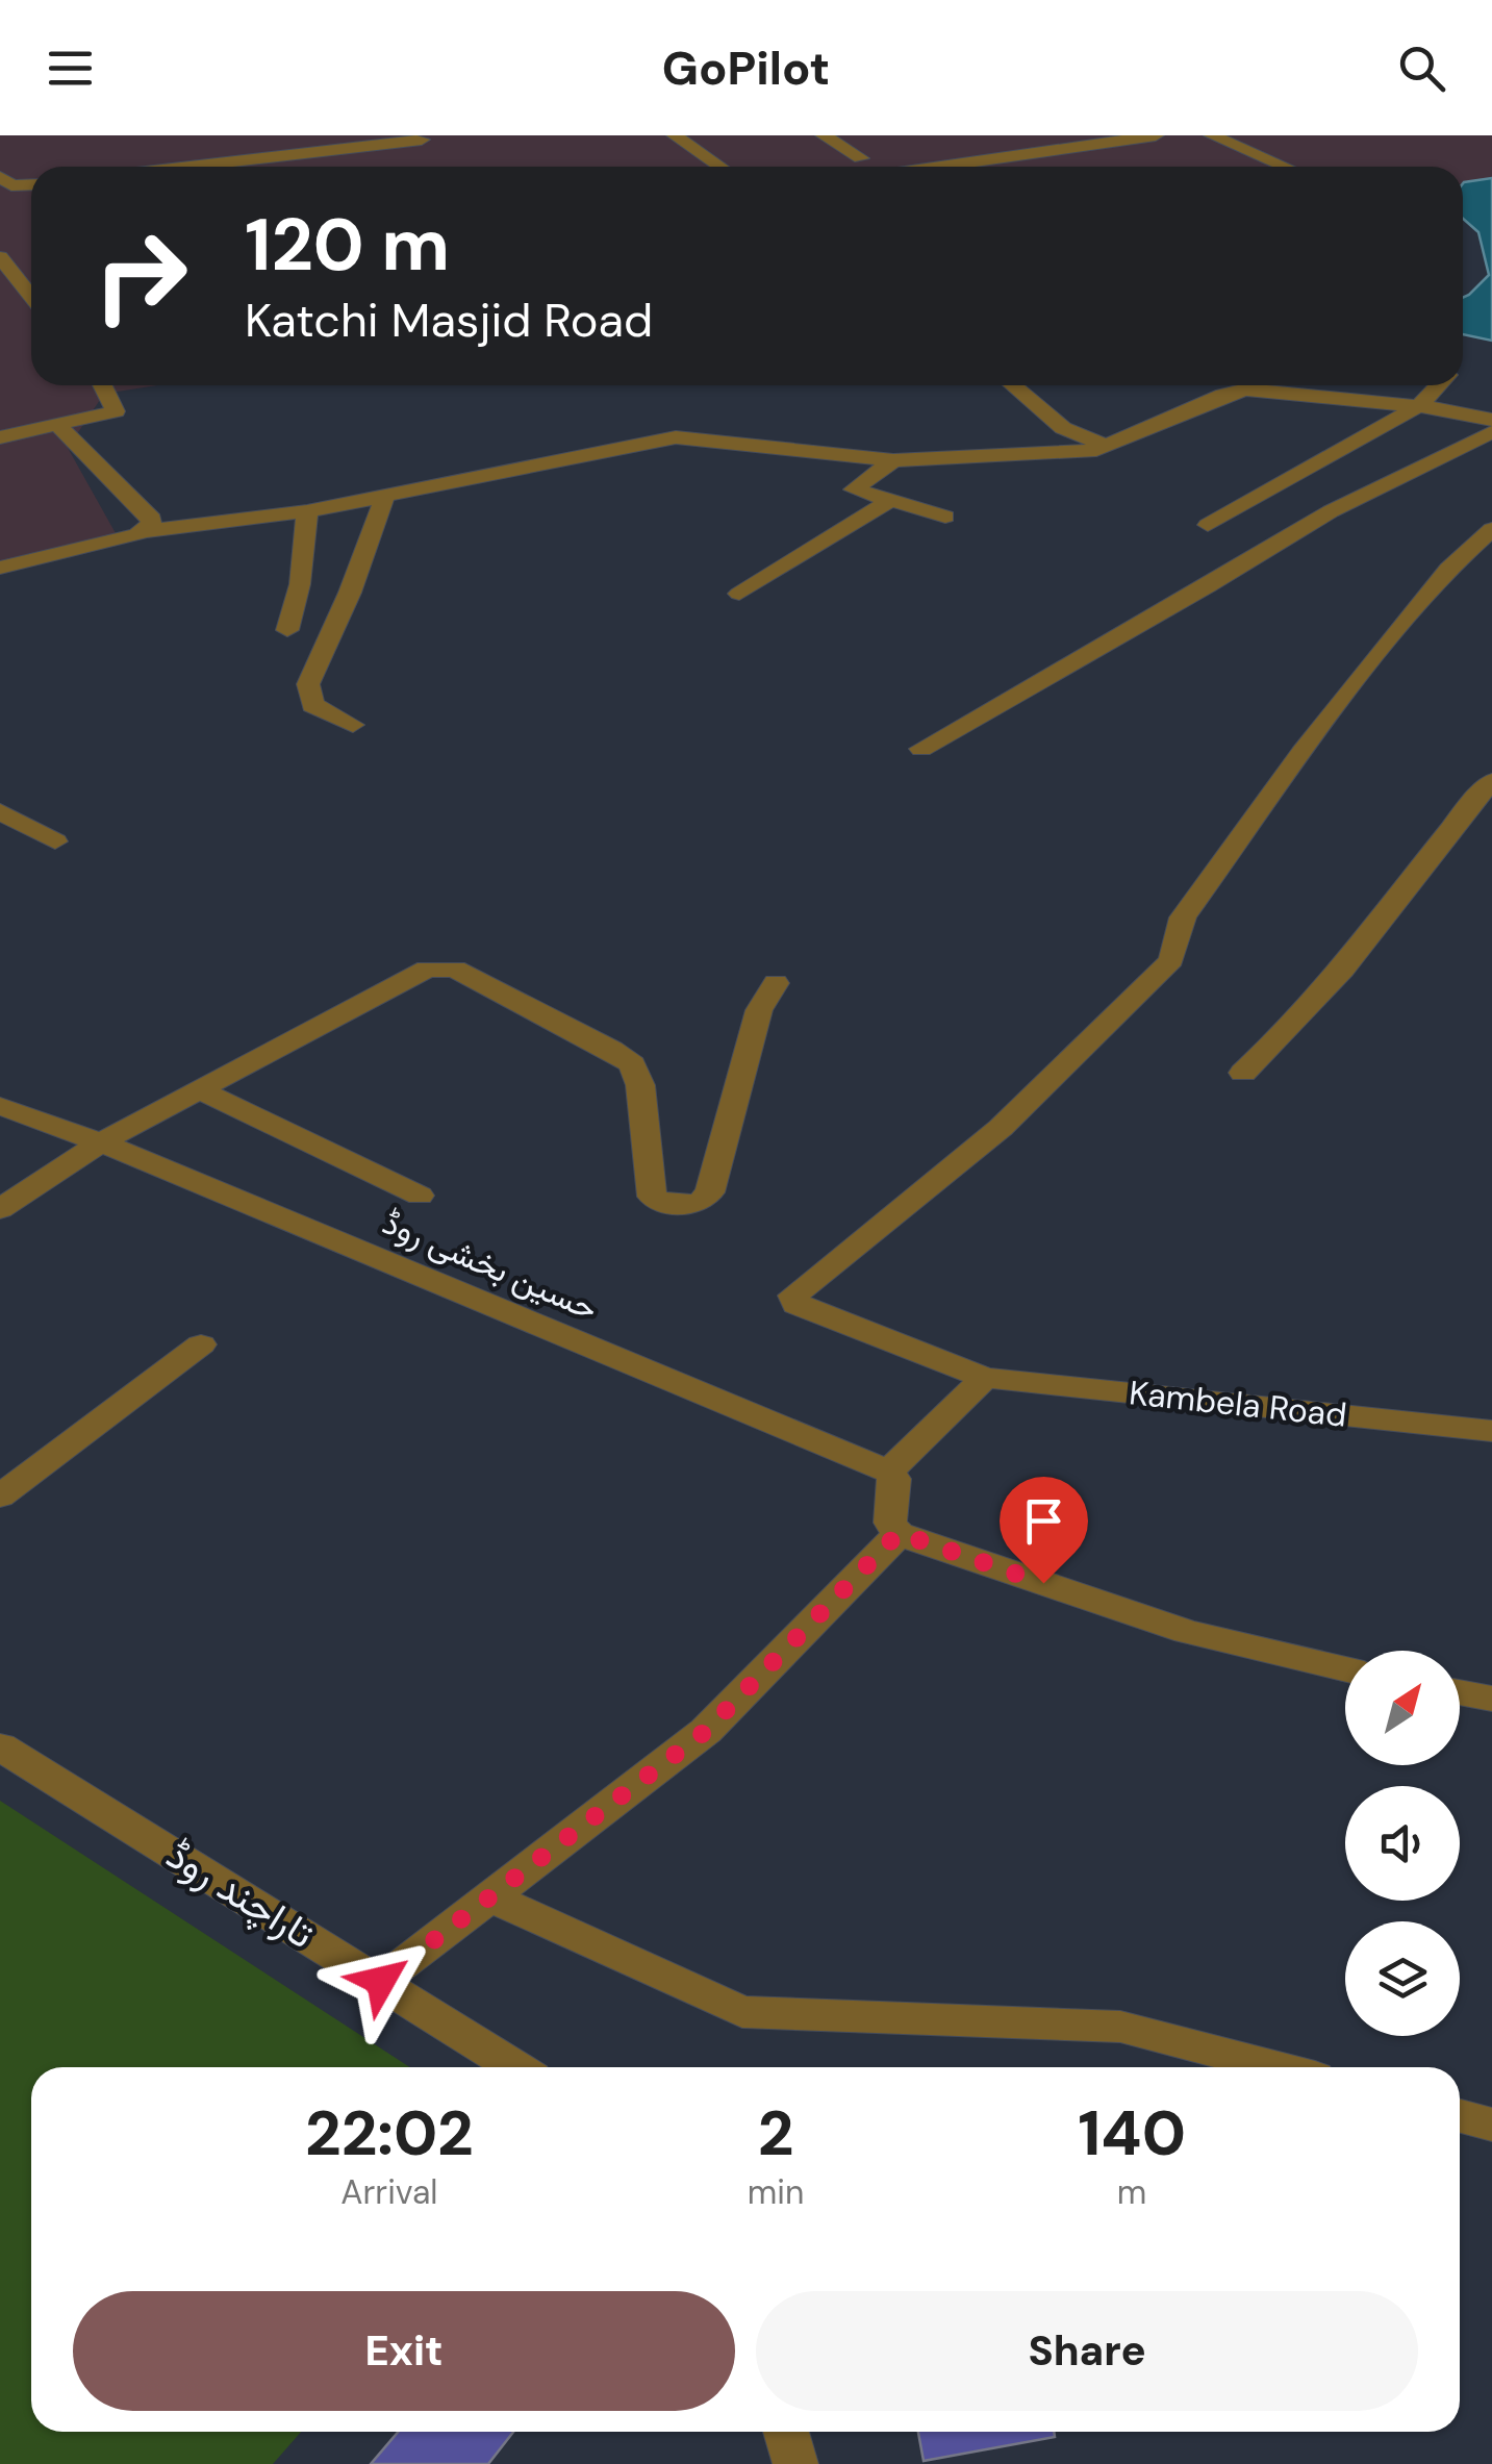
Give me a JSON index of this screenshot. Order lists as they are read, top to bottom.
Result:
{
  "streets": {
    "street": ["حسین بخشی روڈ", "Kambela Road", "تاراچند روڈ"]
  },
  "north": "top right",
  "page": {
    "header": "GoPilot",
    "turn": ["120 m", "Katchi Masjid Road"],
    "eta": [
      "22:02",
      "Arrival",
      "2",
      "min",
      "140",
      "m"
    ],
    "buttons": ["Exit", "Share"]
  }
}
